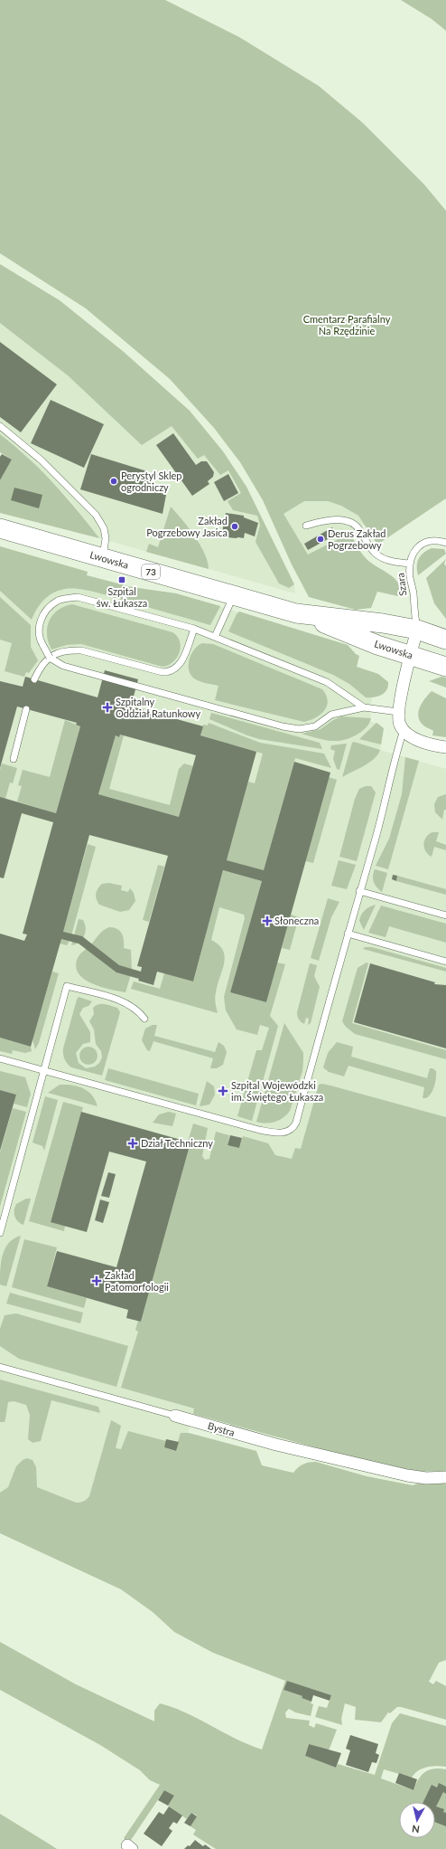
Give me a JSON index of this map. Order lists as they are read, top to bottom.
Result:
{
  "streets": {
    "main road": ["Lwowska", "73"],
    "street": ["Bystra"],
    "lane": ["Szara"]
  },
  "crossings": [
    ["Lwowska", "Szara"]
  ],
  "parks": ["Cmentarz Parafialny Na Rzędzinie"],
  "places": {
    "other": ["Perystyl Sklep ogrodniczy", "Zakład Pogrzebowy Jasica", "Derus Zakład Pogrzebowy"],
    "transit": ["Szpital św. Łukasza"],
    "health": [
      "Szpitalny Oddział Ratunkowy",
      "Słoneczna",
      "Szpital Wojewódzki im. Świętego Łukasza",
      "Dział Techniczny",
      "Zakład Patomorfologii"
    ]
  },
  "north": "bottom"
}
